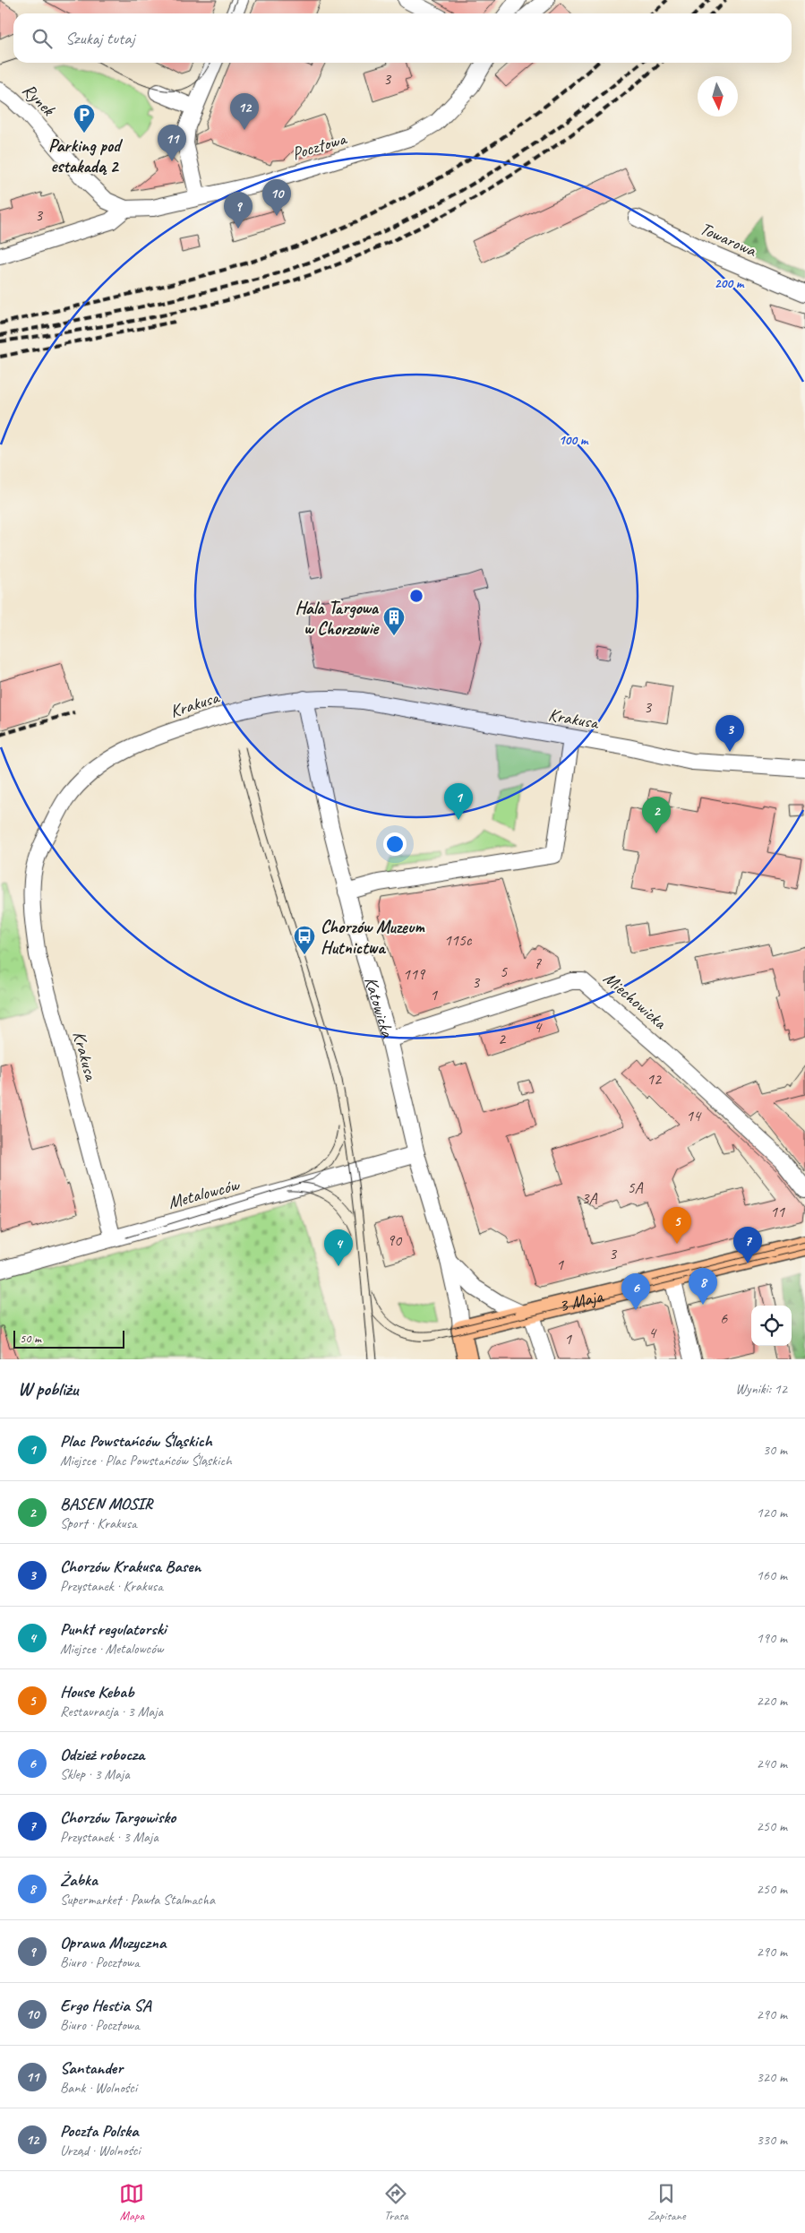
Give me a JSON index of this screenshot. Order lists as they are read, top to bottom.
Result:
{
  "streets": {
    "main road": ["Katowicka", "3 Maja"],
    "street": [
      "Rynek",
      "Pocztowa",
      "Towarowa",
      "Krakusa",
      "Miechowicka",
      "Metalowców"
    ]
  },
  "crossings": [
    ["Rynek", "Pocztowa"],
    ["Krakusa", "Katowicka"],
    ["Krakusa", "Metalowców"],
    ["Miechowicka", "Katowicka"],
    ["Katowicka", "Metalowców"],
    ["Katowicka", "3 Maja"]
  ],
  "places": {
    "parking": ["Parking pod estakadą 2"],
    "building": ["Hala Targowa w Chorzowie"],
    "bus stop": ["Chorzów Muzeum Hutnictwa"]
  },
  "house_numbers": [
    "3",
    "3",
    "3",
    "115c",
    "7",
    "5",
    "119",
    "3",
    "1",
    "4",
    "2",
    "12",
    "14",
    "5A",
    "3A",
    "11",
    "90",
    "3",
    "1",
    "6",
    "4",
    "1"
  ],
  "scale_bar": "50 m",
  "north": "bottom",
  "page": {
    "search": "Szukaj tutaj",
    "pins": [
      "12",
      "11",
      "10",
      "9",
      "3",
      "1",
      "2",
      "5",
      "7",
      "4",
      "8",
      "6"
    ],
    "scale": "50 m",
    "heading": ["W pobliżu", "Wyniki: 12"],
    "list": [
      {
        "mark": "1",
        "name": "Plac Powstańców Śląskich",
        "note": "Miejsce · Plac Powstańców Śląskich",
        "value": "30 m"
      },
      {
        "mark": "2",
        "name": "BASEN MOSIR",
        "note": "Sport · Krakusa",
        "value": "120 m"
      },
      {
        "mark": "3",
        "name": "Chorzów Krakusa Basen",
        "note": "Przystanek · Krakusa",
        "value": "160 m"
      },
      {
        "mark": "4",
        "name": "Punkt regulatorski",
        "note": "Miejsce · Metalowców",
        "value": "190 m"
      },
      {
        "mark": "5",
        "name": "House Kebab",
        "note": "Restauracja · 3 Maja",
        "value": "220 m"
      },
      {
        "mark": "6",
        "name": "Odzież robocza",
        "note": "Sklep · 3 Maja",
        "value": "240 m"
      },
      {
        "mark": "7",
        "name": "Chorzów Targowisko",
        "note": "Przystanek · 3 Maja",
        "value": "250 m"
      },
      {
        "mark": "8",
        "name": "Żabka",
        "note": "Supermarket · Pawła Stalmacha",
        "value": "250 m"
      },
      {
        "mark": "9",
        "name": "Oprawa Muzyczna",
        "note": "Biuro · Pocztowa",
        "value": "290 m"
      },
      {
        "mark": "10",
        "name": "Ergo Hestia SA",
        "note": "Biuro · Pocztowa",
        "value": "290 m"
      },
      {
        "mark": "11",
        "name": "Santander",
        "note": "Bank · Wolności",
        "value": "320 m"
      },
      {
        "mark": "12",
        "name": "Poczta Polska",
        "note": "Urząd · Wolności",
        "value": "330 m"
      }
    ],
    "nav": ["Mapa", "Trasa", "Zapisane"]
  },
  "rings": ["200 m", "100 m"]
}
